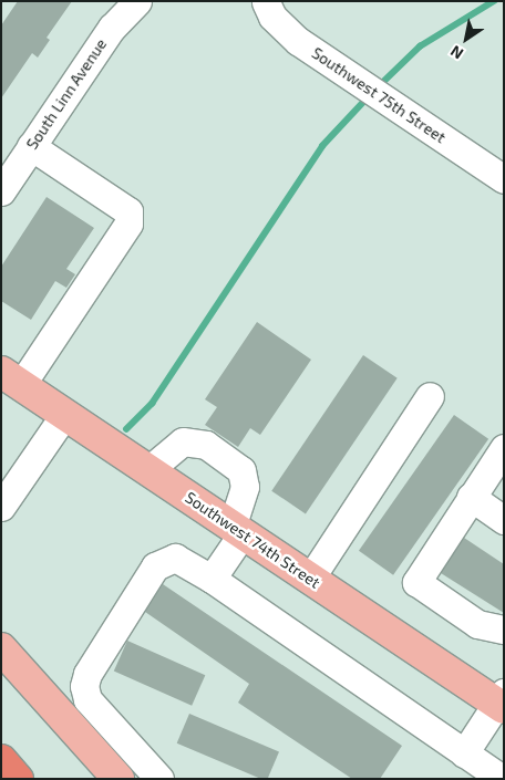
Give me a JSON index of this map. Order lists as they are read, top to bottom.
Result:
{
  "streets": {
    "main road": ["Southwest 74th Street"],
    "street": ["South Linn Avenue", "Southwest 75th Street"]
  },
  "north": "bottom left"
}
